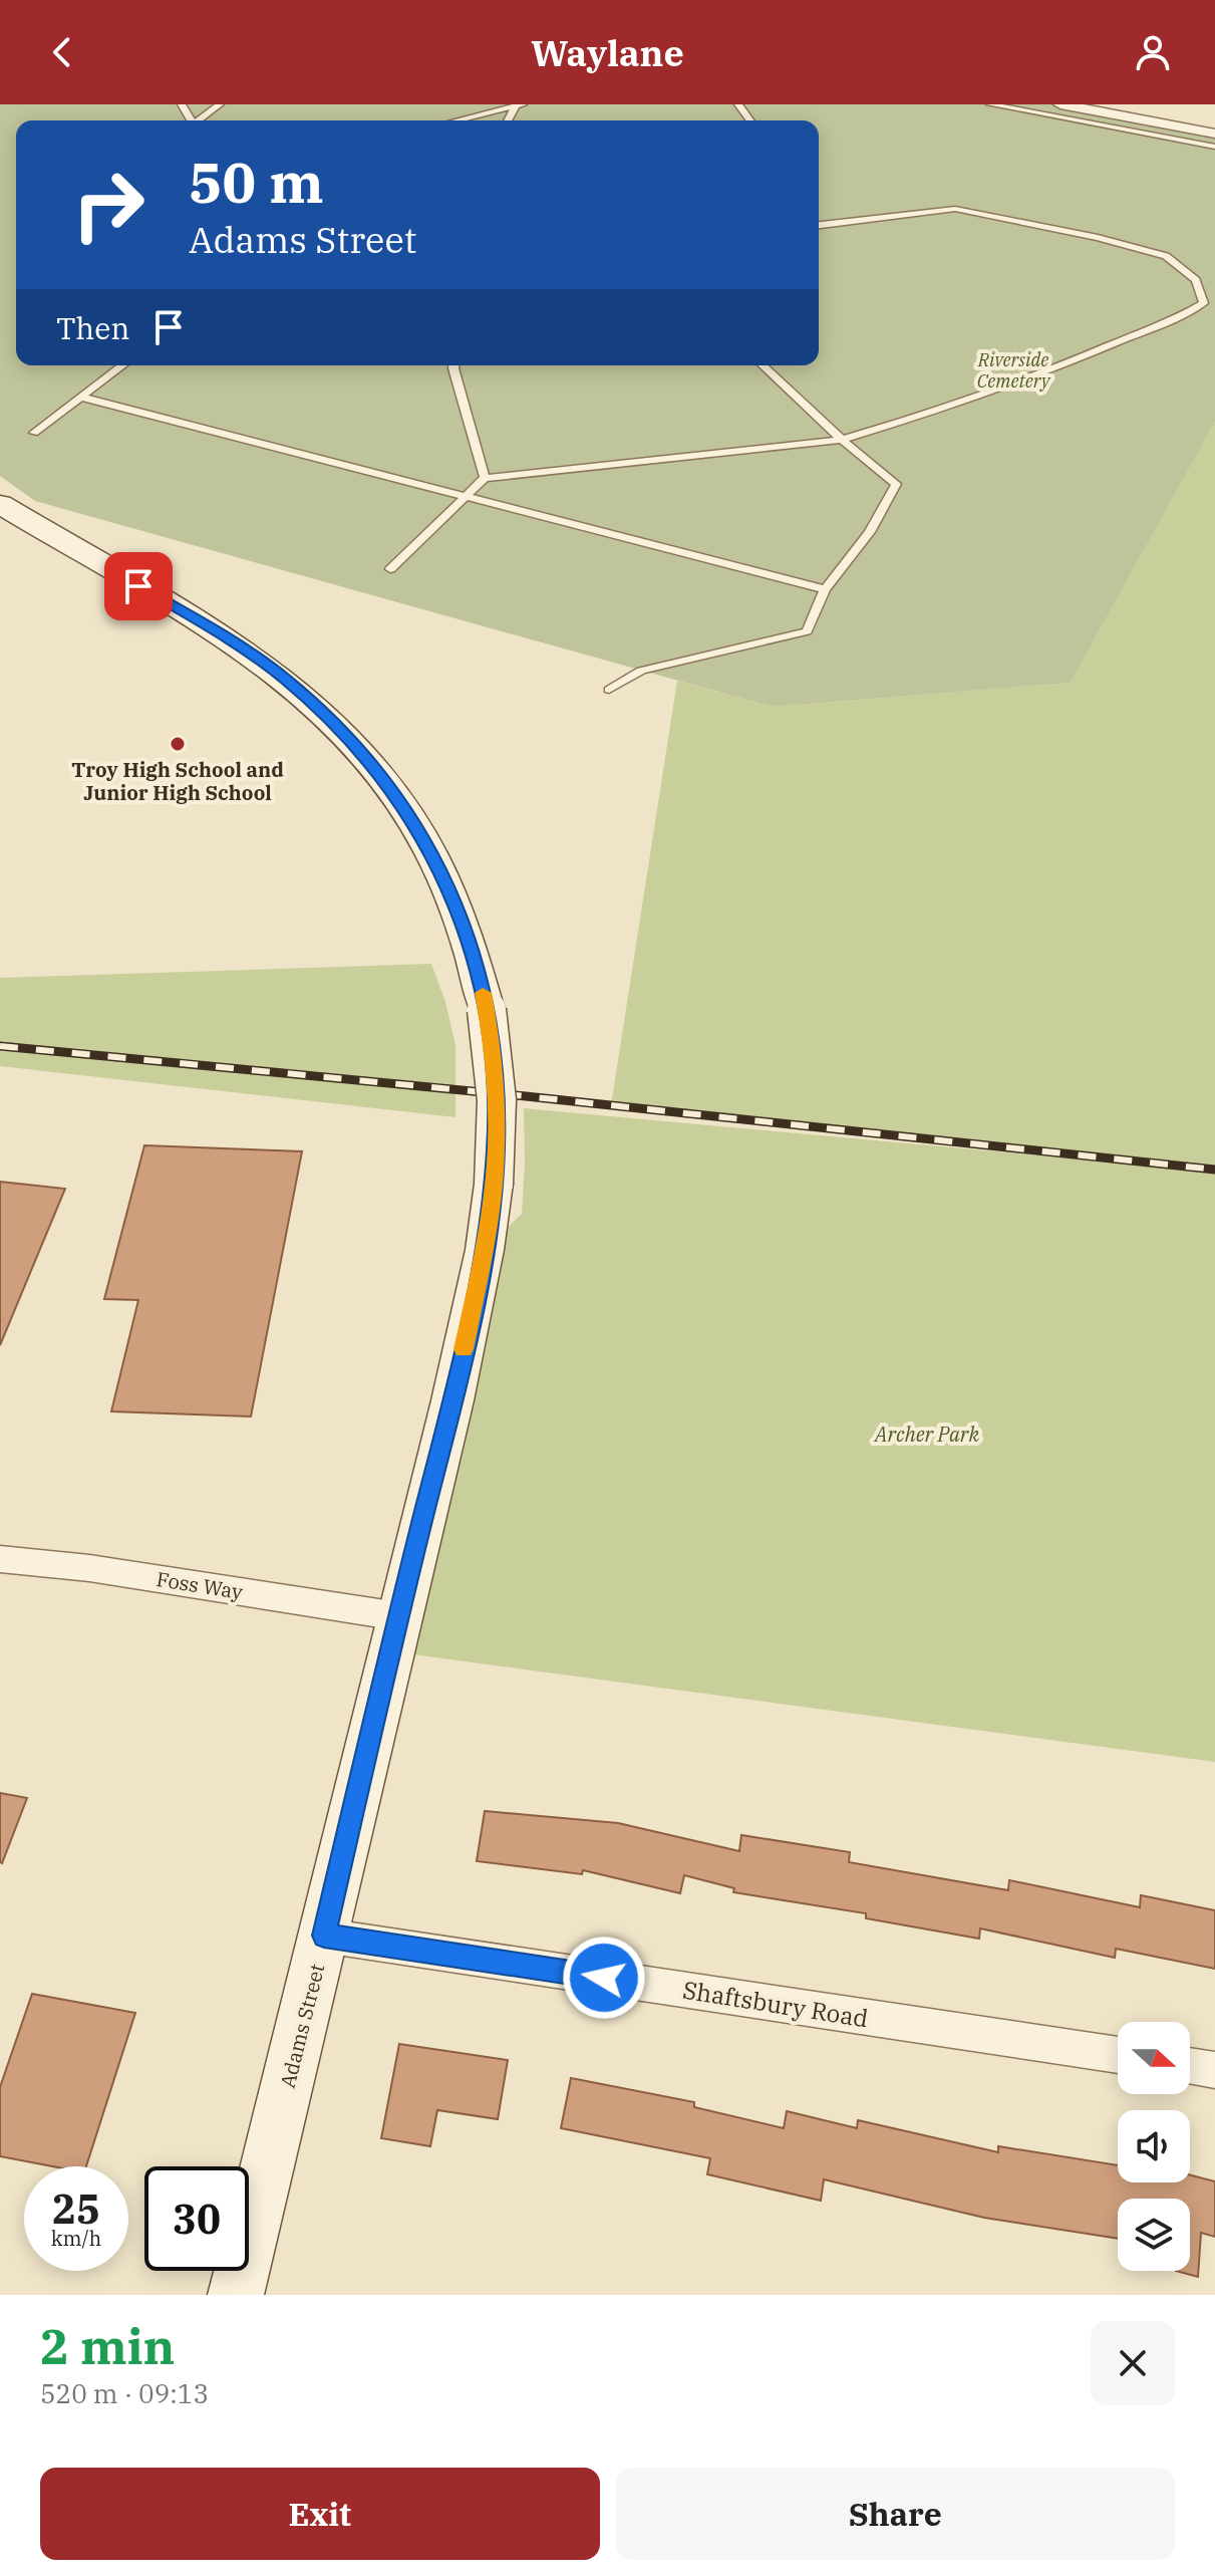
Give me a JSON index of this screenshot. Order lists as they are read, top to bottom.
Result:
{
  "streets": {
    "street": ["Foss Way", "Shaftsbury Road", "Adams Street"]
  },
  "crossings": [
    ["Foss Way", "Adams Street"],
    ["Shaftsbury Road", "Adams Street"]
  ],
  "parks": ["Riverside Cemetery", "Archer Park"],
  "places": ["Troy High School and Junior High School"],
  "north": "right",
  "page": {
    "header": "Waylane",
    "turn": ["50 m", "Adams Street"],
    "then": "Then",
    "speed": "25 km/h",
    "limit": "30",
    "heading": ["2 min", "520 m · 09:13"],
    "buttons": ["Exit", "Share"]
  }
}
